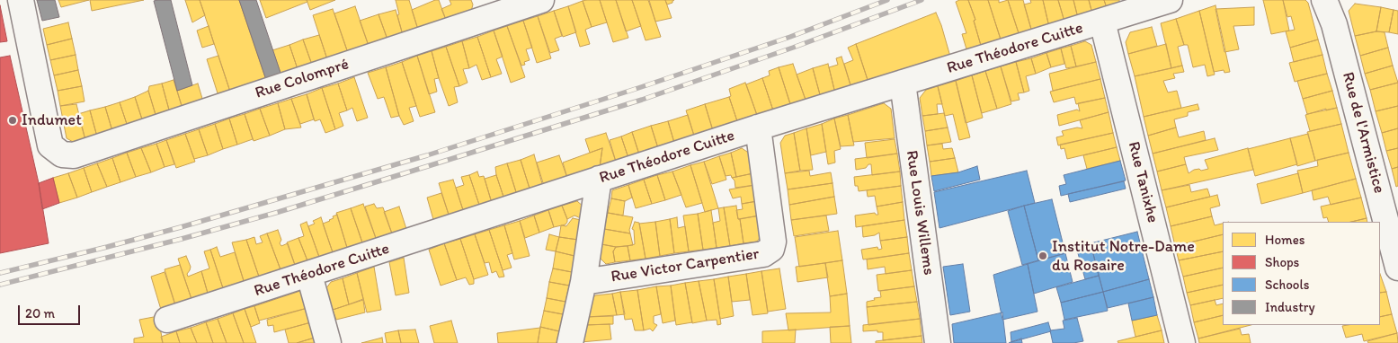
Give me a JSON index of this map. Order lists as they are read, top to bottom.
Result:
{
  "streets": {
    "street": [
      "Rue Théodore Cuitte",
      "Rue Colompré",
      "Rue de l'Armistice",
      "Rue Tanixhe",
      "Rue Louis Willems",
      "Rue Victor Carpentier"
    ]
  },
  "crossings": [
    ["Rue Théodore Cuitte", "Rue Tanixhe"],
    ["Rue Théodore Cuitte", "Rue Louis Willems"],
    ["Rue Théodore Cuitte", "Rue Victor Carpentier"]
  ],
  "places": ["Indumet", "Institut Notre-Dame du Rosaire"],
  "legend": [
    "Homes",
    "Shops",
    "Schools",
    "Industry"
  ],
  "scale_bar": "20 m"
}
